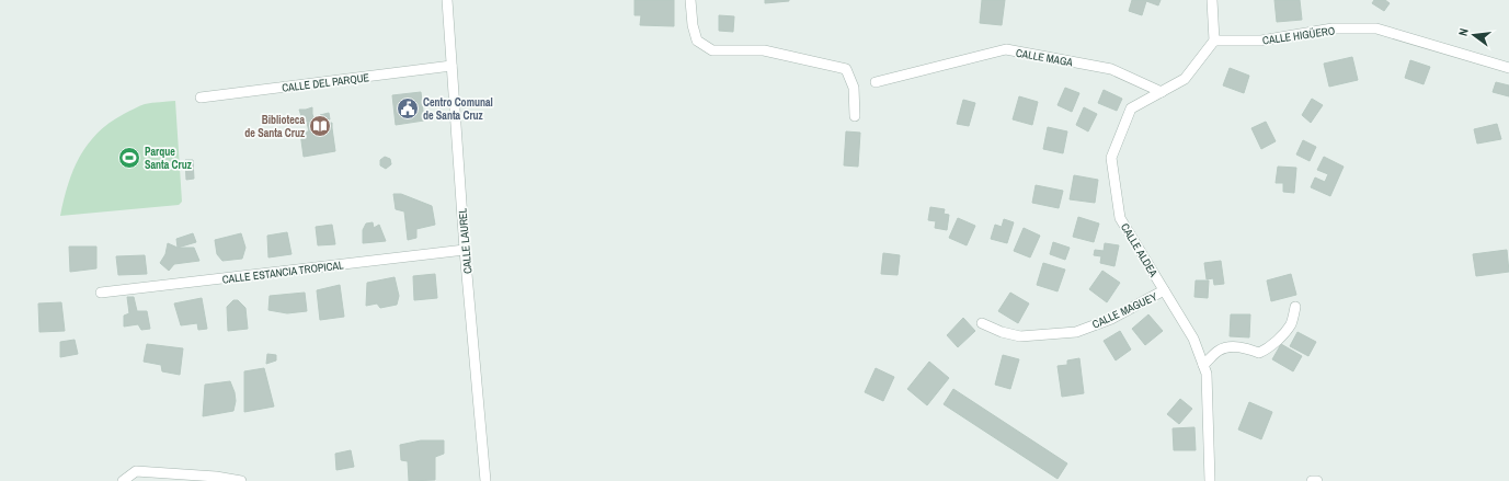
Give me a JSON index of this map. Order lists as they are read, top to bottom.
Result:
{
  "streets": {
    "street": [
      "CALLE HIGÜERO",
      "CALLE MAGA",
      "CALLE DEL PARQUE",
      "CALLE LAUREL",
      "CALLE ALDEA",
      "CALLE ESTANCIA TROPICAL",
      "CALLE MAGUEY"
    ]
  },
  "crossings": [
    ["CALLE HIGÜERO", "CALLE ALDEA"],
    ["CALLE MAGA", "CALLE ALDEA"],
    ["CALLE DEL PARQUE", "CALLE LAUREL"],
    ["CALLE LAUREL", "CALLE ESTANCIA TROPICAL"],
    ["CALLE ALDEA", "CALLE MAGUEY"]
  ],
  "places": {
    "public building": ["Centro Comunal de Santa Cruz"],
    "library": ["Biblioteca de Santa Cruz"],
    "sports": ["Parque Santa Cruz"]
  },
  "north": "left"
}
